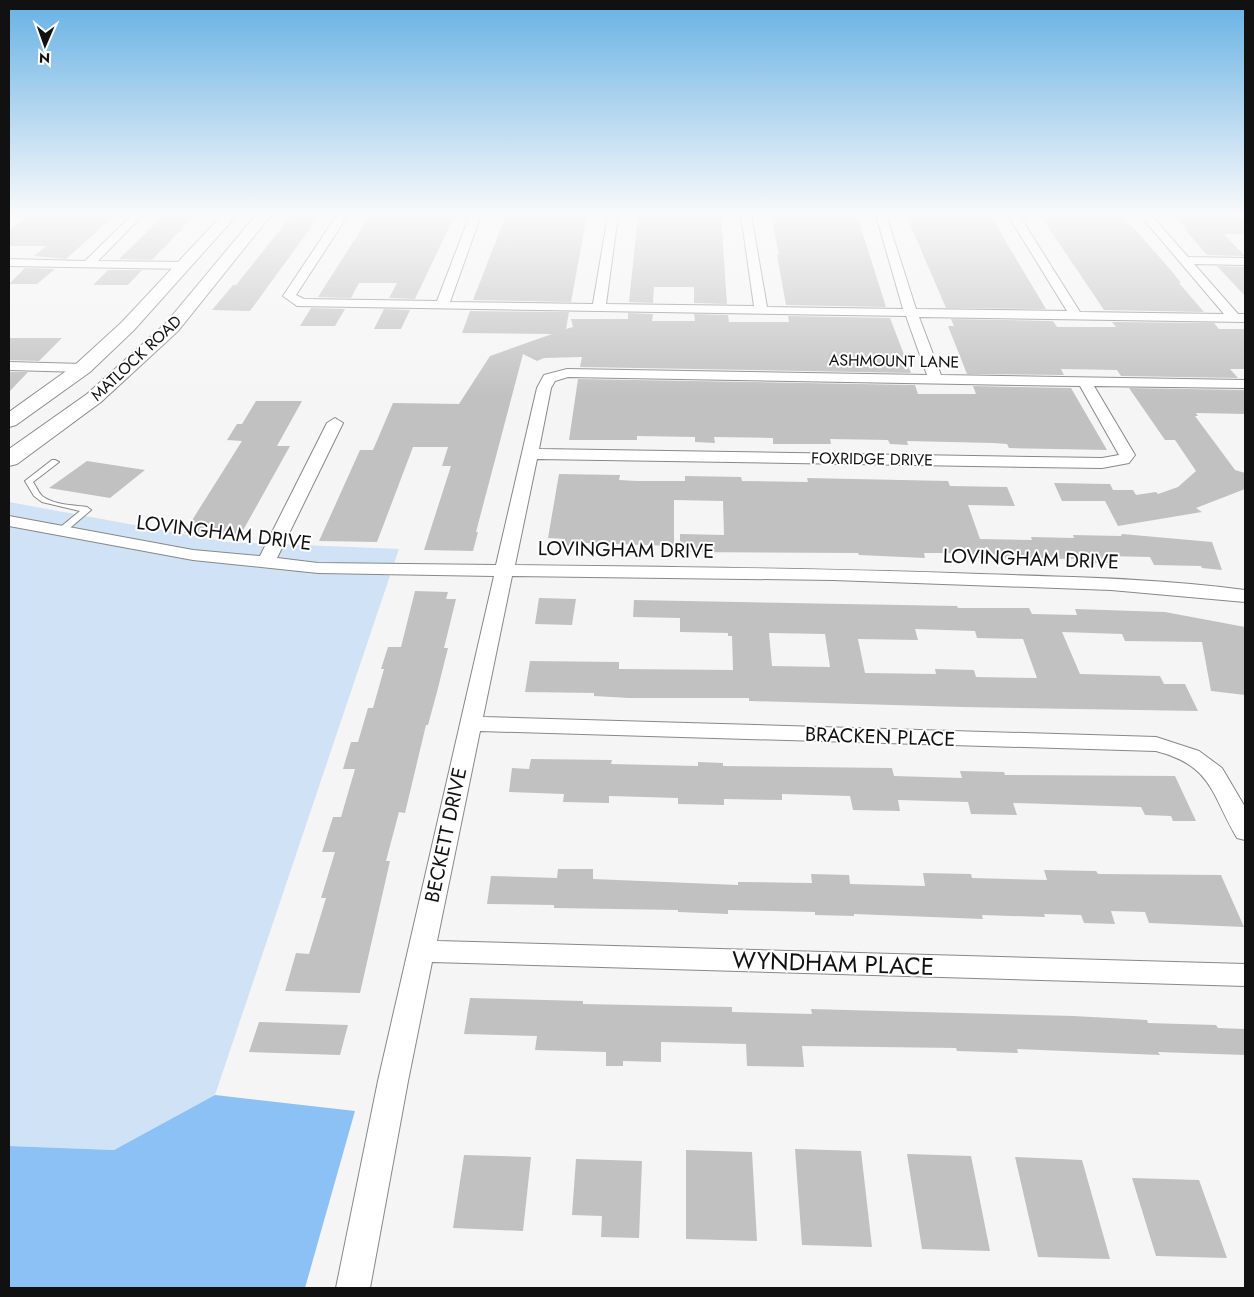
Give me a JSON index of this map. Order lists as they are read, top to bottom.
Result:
{
  "streets": {
    "main road": ["MATLOCK ROAD"],
    "street": [
      "ASHMOUNT LANE",
      "FOXRIDGE DRIVE",
      "LOVINGHAM DRIVE",
      "BRACKEN PLACE",
      "BECKETT DRIVE",
      "WYNDHAM PLACE"
    ]
  },
  "crossings": [
    ["ASHMOUNT LANE", "FOXRIDGE DRIVE"],
    ["ASHMOUNT LANE", "BECKETT DRIVE"],
    ["FOXRIDGE DRIVE", "BECKETT DRIVE"],
    ["LOVINGHAM DRIVE", "BECKETT DRIVE"],
    ["BRACKEN PLACE", "BECKETT DRIVE"],
    ["BECKETT DRIVE", "WYNDHAM PLACE"]
  ],
  "north": "bottom"
}
